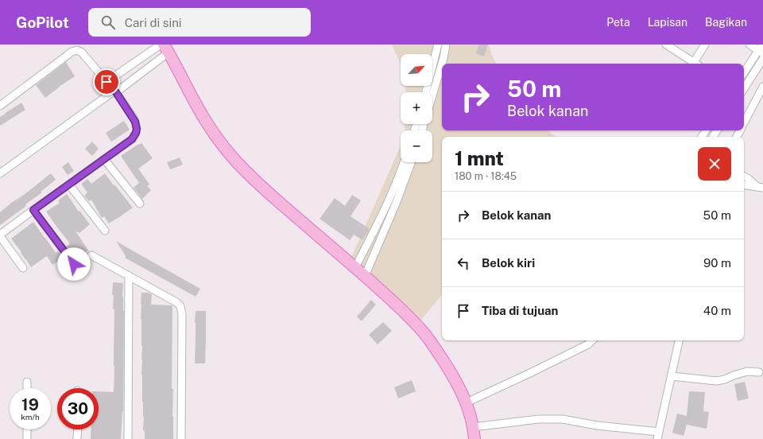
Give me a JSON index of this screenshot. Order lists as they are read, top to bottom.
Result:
{
  "north": "top right",
  "page": {
    "header": "GoPilot",
    "search": "Cari di sini",
    "nav": ["Peta", "Lapisan", "Bagikan"],
    "map_buttons": ["+", "−"],
    "turn": ["50 m", "Belok kanan"],
    "heading": ["1 mnt", "180 m · 18:45"],
    "list": [
      {
        "name": "Belok kanan",
        "value": "50 m"
      },
      {
        "name": "Belok kiri",
        "value": "90 m"
      },
      {
        "name": "Tiba di tujuan",
        "value": "40 m"
      }
    ],
    "speed": "19 km/h",
    "limit": "30"
  }
}
